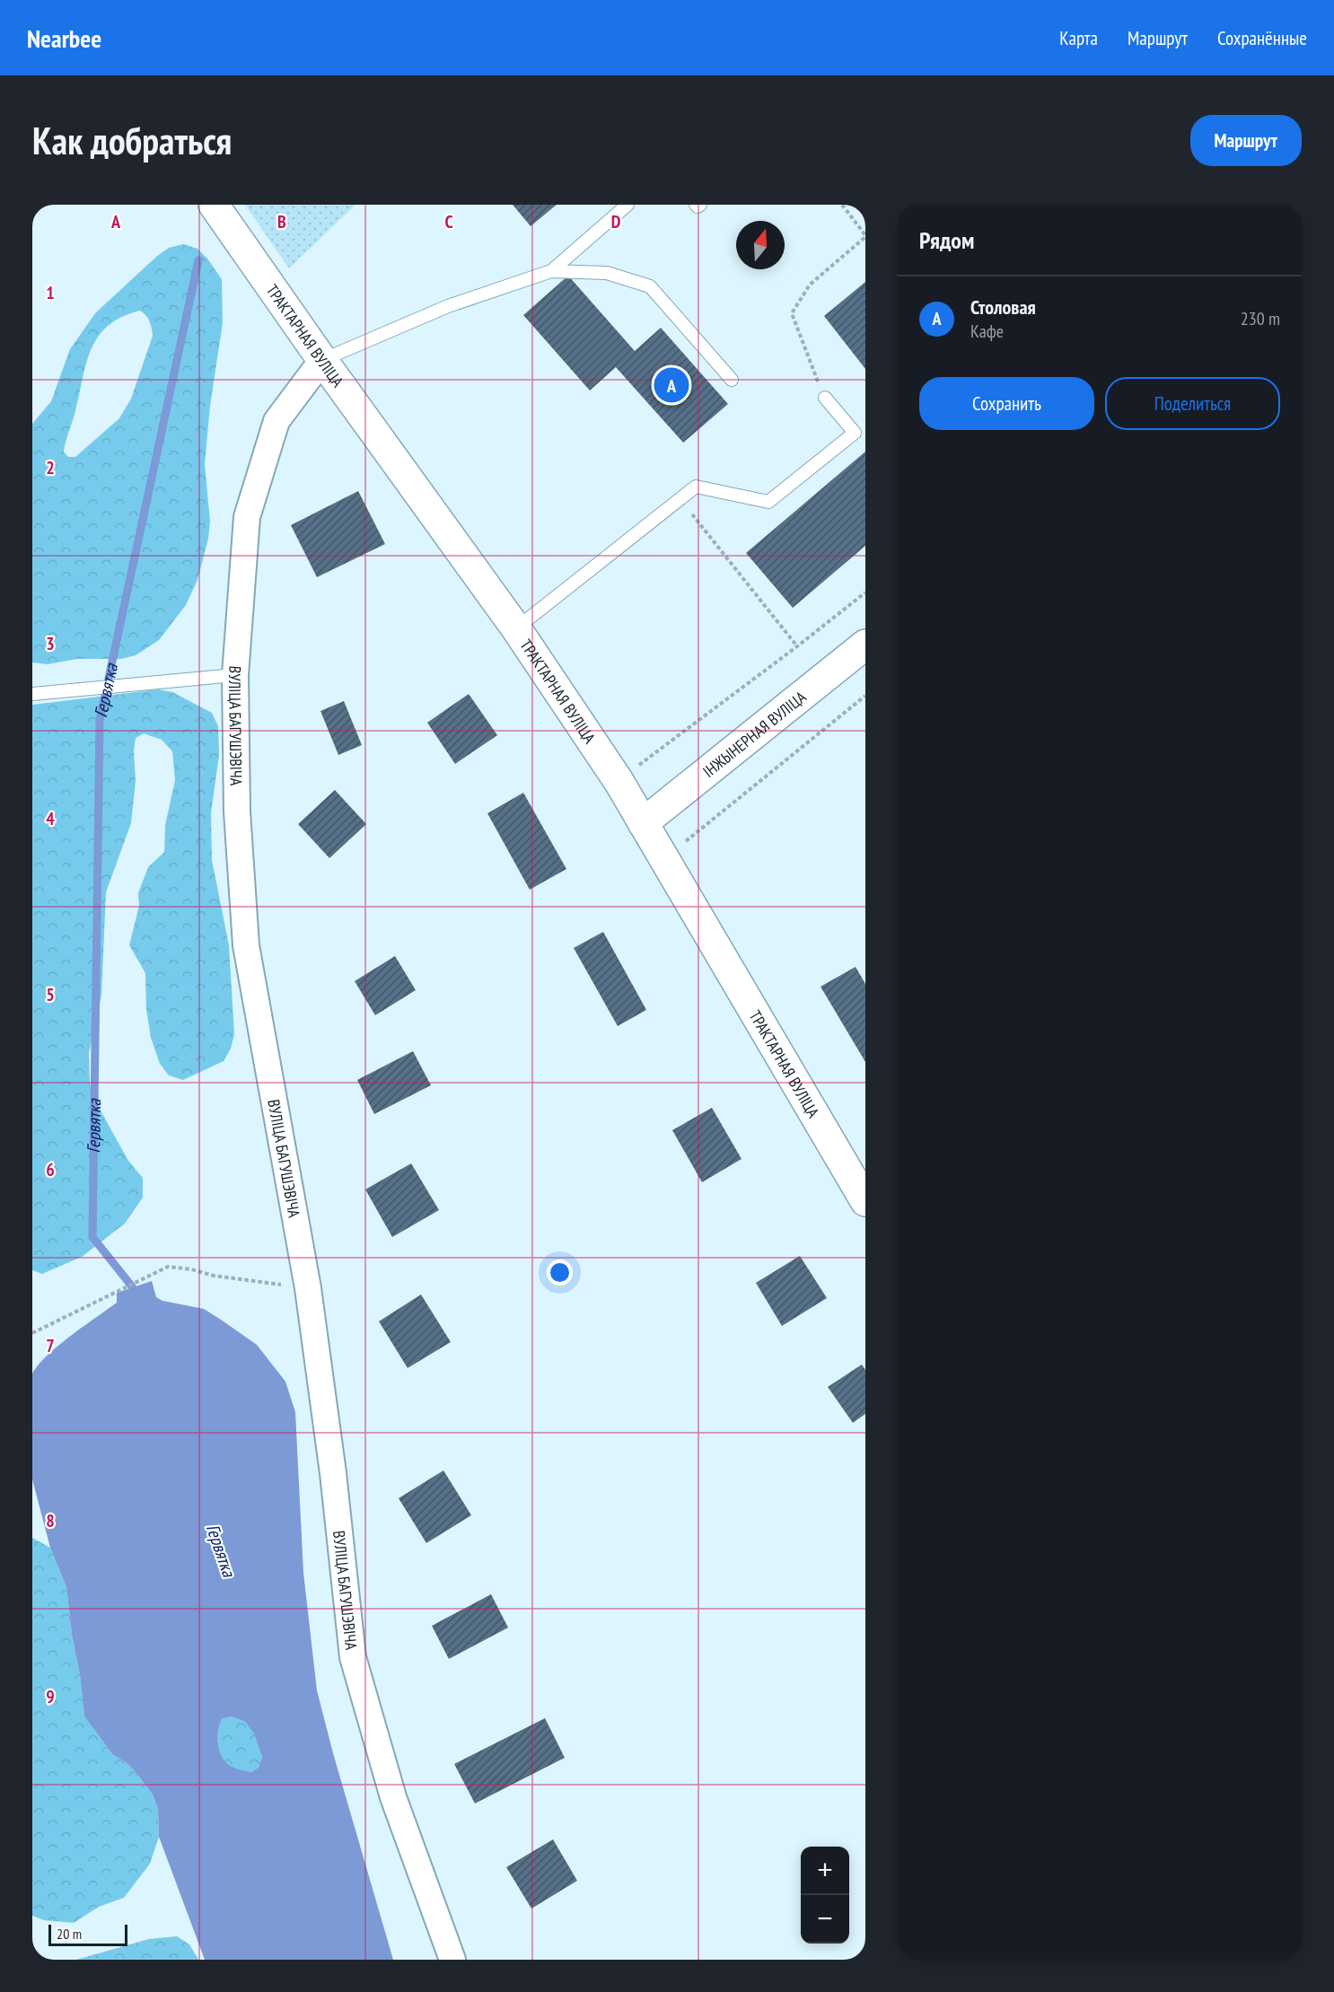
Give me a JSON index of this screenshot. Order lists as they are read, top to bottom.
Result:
{
  "streets": {
    "street": ["ТРАКТАРНАЯ ВУЛІЦА", "ВУЛІЦА БАГУШЭВІЧА", "ІНЖЫНЕРНАЯ ВУЛІЦА"]
  },
  "crossings": [
    ["ТРАКТАРНАЯ ВУЛІЦА", "ВУЛІЦА БАГУШЭВІЧА"],
    ["ТРАКТАРНАЯ ВУЛІЦА", "ІНЖЫНЕРНАЯ ВУЛІЦА"]
  ],
  "water": ["Гервятка"],
  "scale_bar": "20 m",
  "north": "top",
  "page": {
    "header": "Nearbee",
    "nav": ["Карта", "Маршрут", "Сохранённые"],
    "buttons": [
      "Маршрут",
      ["Сохранить", "Поделиться"]
    ],
    "title": "Как добраться",
    "heading": "Рядом",
    "list": [
      {
        "mark": "A",
        "name": "Столовая",
        "note": "Кафе",
        "value": "230 m"
      }
    ],
    "pins": "A",
    "map_buttons": ["+", "−"],
    "scale": "20 m"
  },
  "grid": {
    "columns": [
      "A",
      "B",
      "C",
      "D"
    ],
    "rows": [
      "1",
      "2",
      "3",
      "4",
      "5",
      "6",
      "7",
      "8",
      "9"
    ]
  }
}
